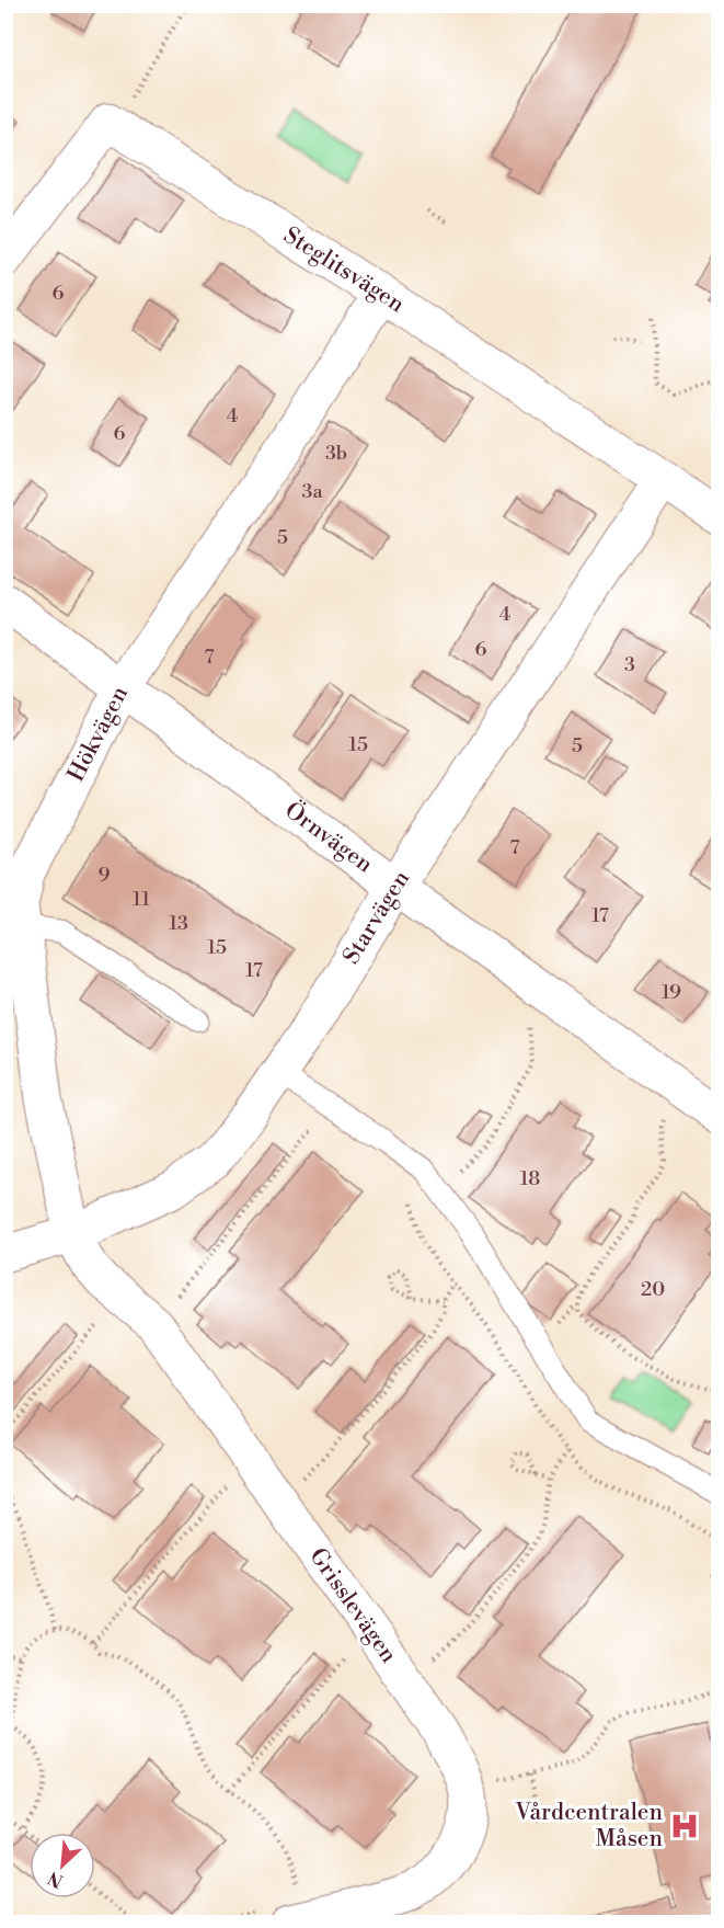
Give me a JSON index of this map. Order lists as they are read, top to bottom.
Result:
{
  "streets": {
    "street": [
      "Steglitsvägen",
      "Hökvägen",
      "Örnvägen",
      "Starvägen",
      "Grisslevägen"
    ]
  },
  "crossings": [
    ["Steglitsvägen", "Hökvägen"],
    ["Steglitsvägen", "Starvägen"],
    ["Hökvägen", "Örnvägen"],
    ["Hökvägen", "Starvägen"],
    ["Hökvägen", "Grisslevägen"],
    ["Örnvägen", "Starvägen"],
    ["Starvägen", "Grisslevägen"]
  ],
  "places": {
    "hospital": ["Vårdcentralen Måsen"]
  },
  "house_numbers": [
    "6",
    "4",
    "6",
    "3b",
    "3a",
    "5",
    "4",
    "6",
    "7",
    "3",
    "15",
    "5",
    "7",
    "9",
    "11",
    "17",
    "13",
    "15",
    "17",
    "19",
    "18",
    "20"
  ],
  "north": "bottom left"
}
